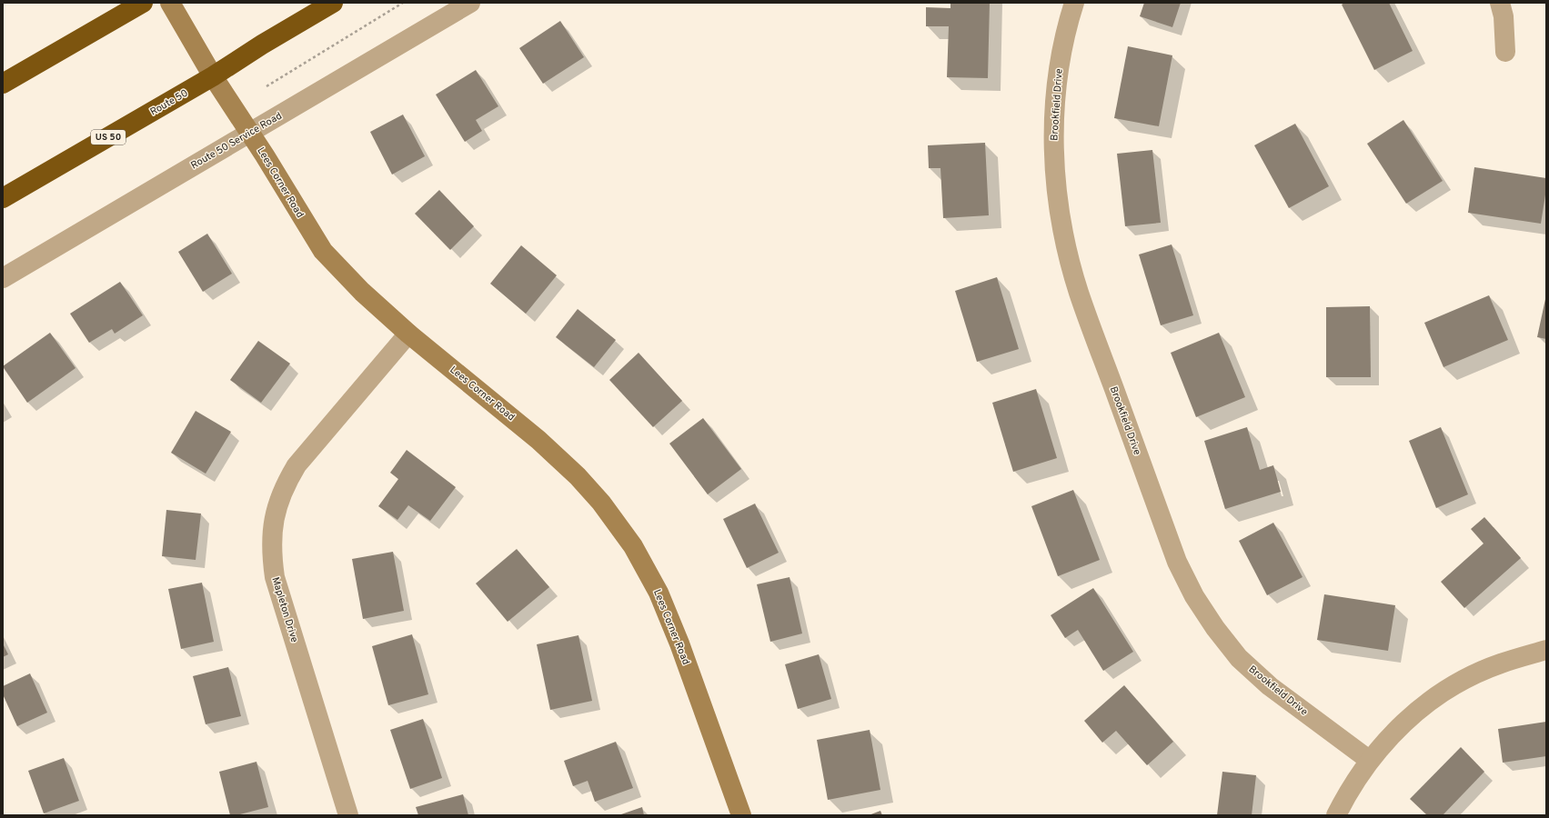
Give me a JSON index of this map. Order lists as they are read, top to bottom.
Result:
{
  "streets": {
    "highway": ["Route 50", "US 50"],
    "street": [
      "Brookfield Drive",
      "Route 50 Service Road",
      "Lees Corner Road",
      "Mapleton Drive"
    ]
  },
  "crossings": [
    ["Route 50", "Lees Corner Road"],
    ["Route 50 Service Road", "Lees Corner Road"],
    ["Lees Corner Road", "Mapleton Drive"]
  ]
}
